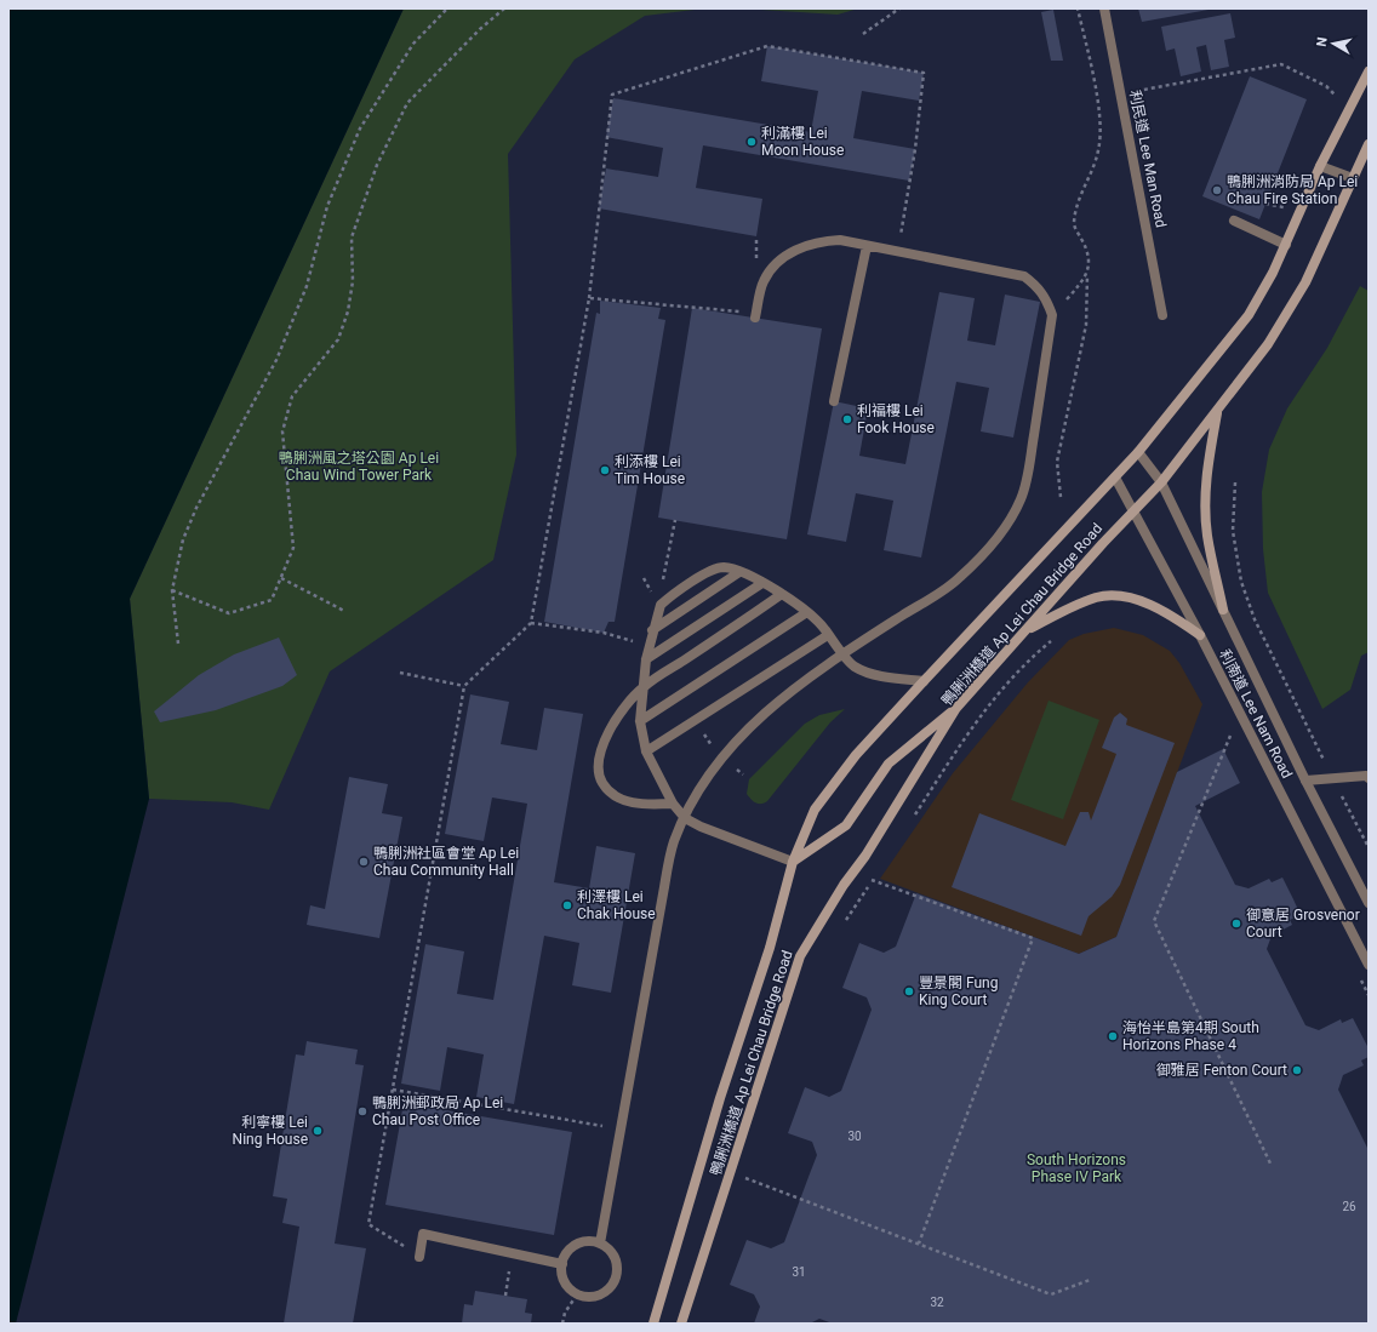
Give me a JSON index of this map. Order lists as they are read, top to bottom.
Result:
{
  "streets": {
    "main road": ["鴨脷洲橋道 Ap Lei Chau Bridge Road"],
    "street": ["利民道 Lee Man Road", "利南道 Lee Nam Road"]
  },
  "crossings": [
    ["鴨脷洲橋道 Ap Lei Chau Bridge Road", "利南道 Lee Nam Road"]
  ],
  "parks": ["鴨脷洲風之塔公園 Ap Lei Chau Wind Tower Park", "South Horizons Phase IV Park"],
  "places": [
    "利滿樓 Lei Moon House",
    "鴨脷洲消防局 Ap Lei Chau Fire Station",
    "利福樓 Lei Fook House",
    "利添樓 Lei Tim House",
    "鴨脷洲社區會堂 Ap Lei Chau Community Hall",
    "利澤樓 Lei Chak House",
    "御意居 Grosvenor Court",
    "豐景閣 Fung King Court",
    "海怡半島第4期 South Horizons Phase 4",
    "御雅居 Fenton Court",
    "鴨脷洲郵政局 Ap Lei Chau Post Office",
    "利寧樓 Lei Ning House"
  ],
  "house_numbers": [
    "30",
    "26",
    "31",
    "32"
  ],
  "north": "left"
}
